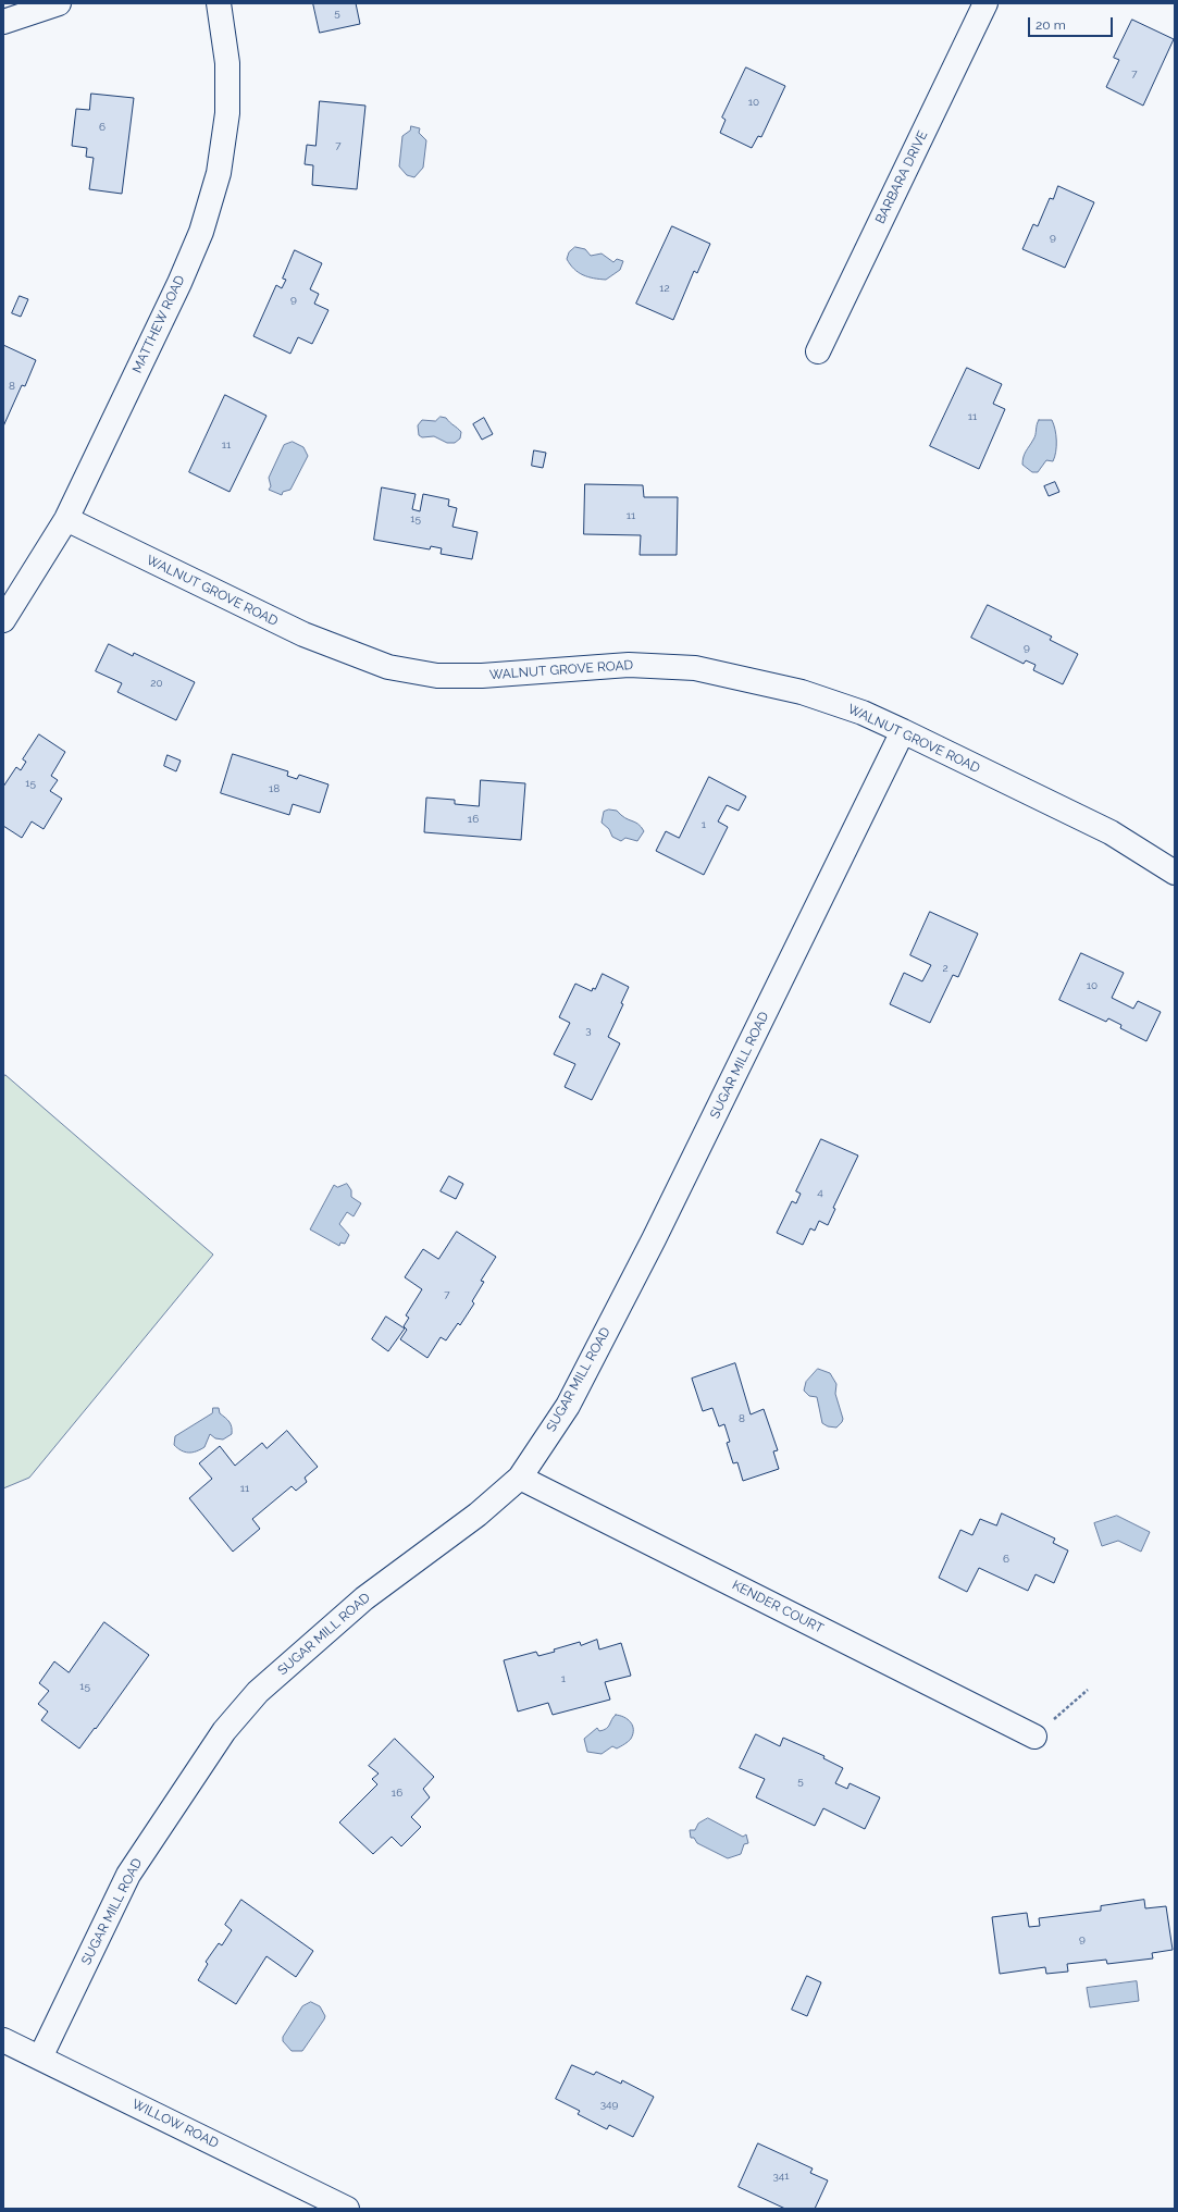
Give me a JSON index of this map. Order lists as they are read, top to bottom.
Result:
{
  "streets": {
    "street": [
      "BARBARA DRIVE",
      "MATTHEW ROAD",
      "WALNUT GROVE ROAD",
      "SUGAR MILL ROAD",
      "KENDER COURT",
      "WILLOW ROAD"
    ]
  },
  "crossings": [
    ["MATTHEW ROAD", "WALNUT GROVE ROAD"],
    ["WALNUT GROVE ROAD", "SUGAR MILL ROAD"],
    ["SUGAR MILL ROAD", "KENDER COURT"],
    ["SUGAR MILL ROAD", "WILLOW ROAD"]
  ],
  "house_numbers": [
    "5",
    "7",
    "10",
    "6",
    "7",
    "9",
    "12",
    "9",
    "8",
    "11",
    "11",
    "11",
    "15",
    "9",
    "20",
    "15",
    "18",
    "16",
    "1",
    "2",
    "10",
    "3",
    "4",
    "7",
    "8",
    "11",
    "6",
    "1",
    "15",
    "5",
    "16",
    "9",
    "349",
    "341"
  ],
  "scale_bar": "20 m"
}
